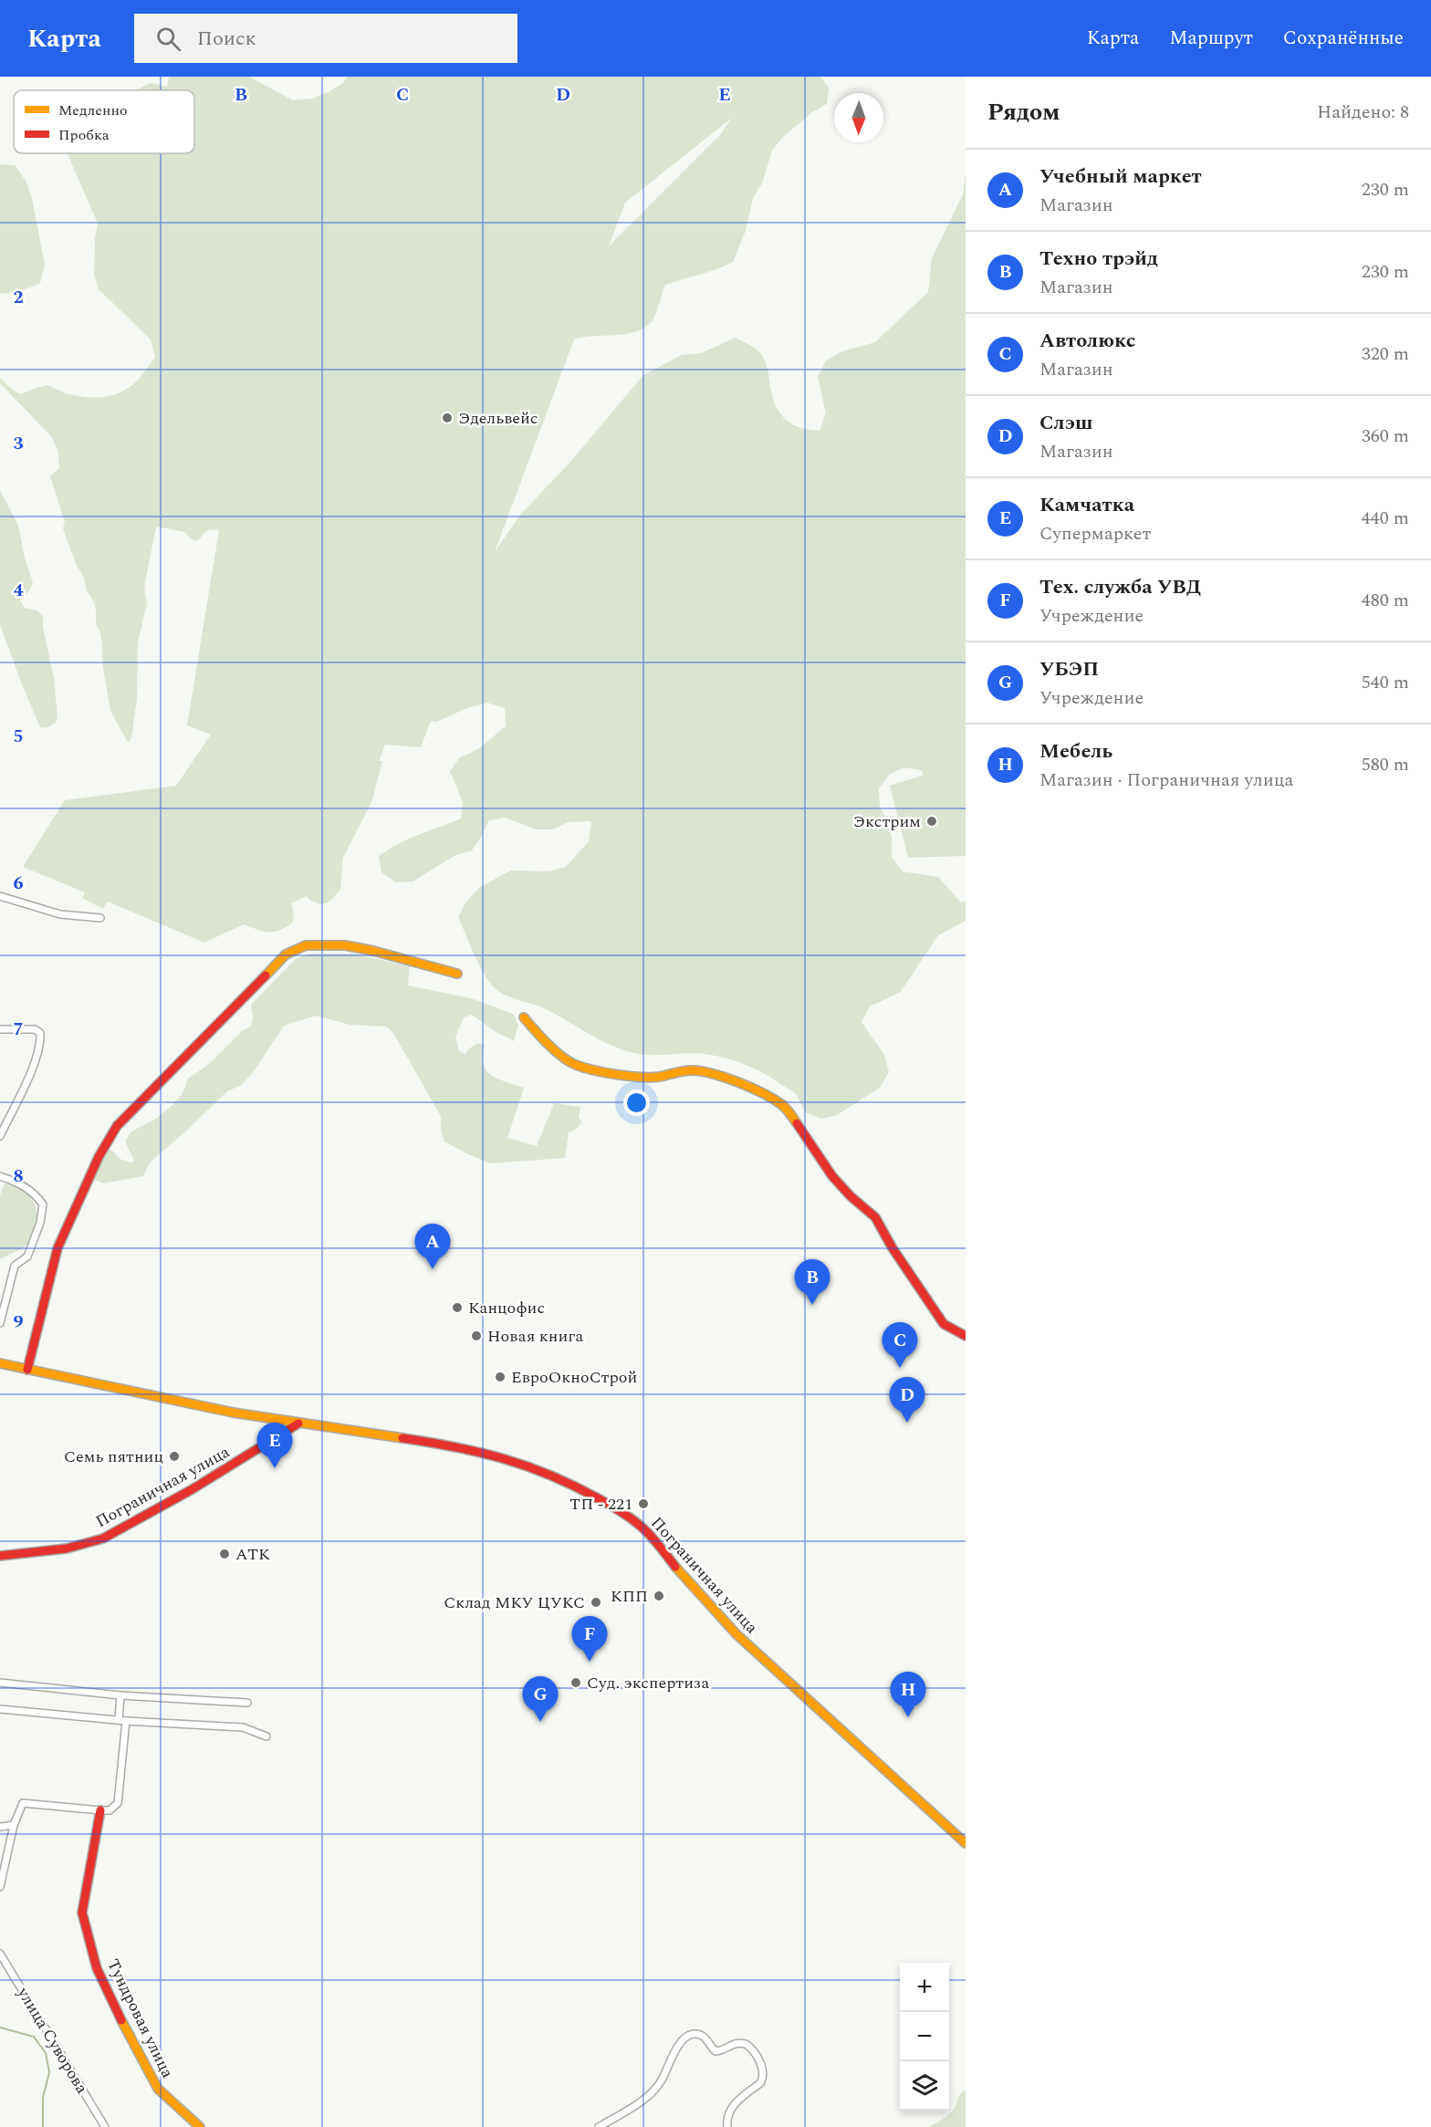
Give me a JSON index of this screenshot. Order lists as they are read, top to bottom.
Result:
{
  "streets": {
    "street": ["Пограничная улица", "Тундровая улица", "улица Суворова"]
  },
  "places": [
    "Эдельвейс",
    "Экстрим",
    "Канцофис",
    "Новая книга",
    "ЕвроОкноСтрой",
    "Семь пятниц",
    "ТП - 221",
    "АТК",
    "КПП",
    "Склад МКУ ЦУКС",
    "Суд. экспертиза"
  ],
  "legend": ["Медленно", "Пробка"],
  "north": "bottom",
  "page": {
    "header": "Карта",
    "search": "Поиск",
    "nav": ["Карта", "Маршрут", "Сохранённые"],
    "heading": ["Рядом", "Найдено: 8"],
    "list": [
      {
        "mark": "A",
        "name": "Учебный маркет",
        "note": "Магазин",
        "value": "230 m"
      },
      {
        "mark": "B",
        "name": "Техно трэйд",
        "note": "Магазин",
        "value": "230 m"
      },
      {
        "mark": "C",
        "name": "Автолюкс",
        "note": "Магазин",
        "value": "320 m"
      },
      {
        "mark": "D",
        "name": "Слэш",
        "note": "Магазин",
        "value": "360 m"
      },
      {
        "mark": "E",
        "name": "Камчатка",
        "note": "Супермаркет",
        "value": "440 m"
      },
      {
        "mark": "F",
        "name": "Тех. служба УВД",
        "note": "Учреждение",
        "value": "480 m"
      },
      {
        "mark": "G",
        "name": "УБЭП",
        "note": "Учреждение",
        "value": "540 m"
      },
      {
        "mark": "H",
        "name": "Мебель",
        "note": "Магазин · Пограничная улица",
        "value": "580 m"
      }
    ],
    "pins": [
      "A",
      "B",
      "C",
      "D",
      "E",
      "F",
      "H",
      "G"
    ],
    "map_buttons": ["+", "−"]
  },
  "grid": {
    "columns": [
      "B",
      "C",
      "D",
      "E"
    ],
    "rows": [
      "2",
      "3",
      "4",
      "5",
      "6",
      "7",
      "8",
      "9"
    ]
  }
}
